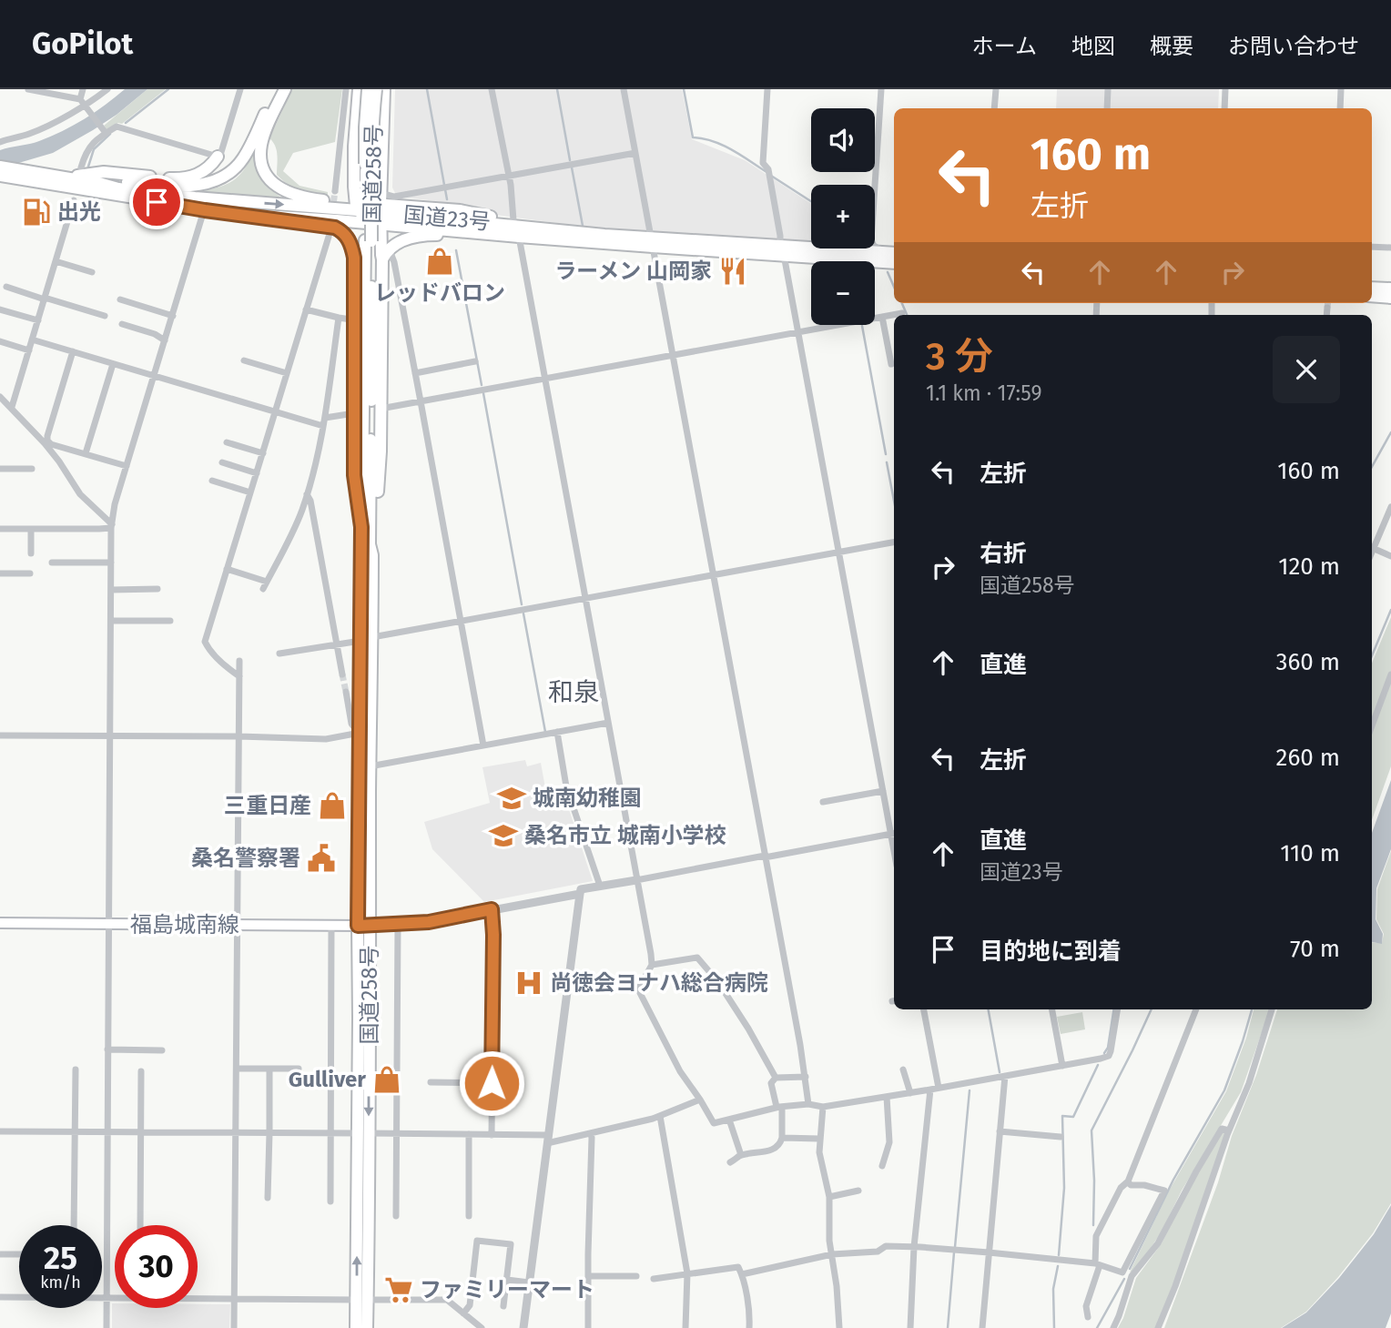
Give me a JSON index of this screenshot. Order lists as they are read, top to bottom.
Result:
{
  "streets": {
    "main road": ["国道258号", "国道23号", "福島城南線"]
  },
  "crossings": [
    ["国道258号", "福島城南線"]
  ],
  "districts": ["和泉"],
  "places": {
    "fuel station": ["出光"],
    "shop": ["レッドバロン", "三重日産", "Gulliver"],
    "restaurant": ["ラーメン 山岡家"],
    "school or university": ["城南幼稚園", "桑名市立 城南小学校"],
    "public building": ["桑名警察署"],
    "hospital": ["尚徳会ヨナハ総合病院"],
    "supermarket": ["ファミリーマート"]
  },
  "page": {
    "header": "GoPilot",
    "nav": [
      "ホーム",
      "地図",
      "概要",
      "お問い合わせ"
    ],
    "map_buttons": ["+", "−"],
    "turn": ["160 m", "左折"],
    "heading": ["3 分", "1.1 km · 17:59"],
    "list": [
      {
        "name": "左折",
        "value": "160 m"
      },
      {
        "name": "右折",
        "note": "国道258号",
        "value": "120 m"
      },
      {
        "name": "直進",
        "value": "360 m"
      },
      {
        "name": "左折",
        "value": "260 m"
      },
      {
        "name": "直進",
        "note": "国道23号",
        "value": "110 m"
      },
      {
        "name": "目的地に到着",
        "value": "70 m"
      }
    ],
    "speed": "25 km/h",
    "limit": "30"
  }
}
